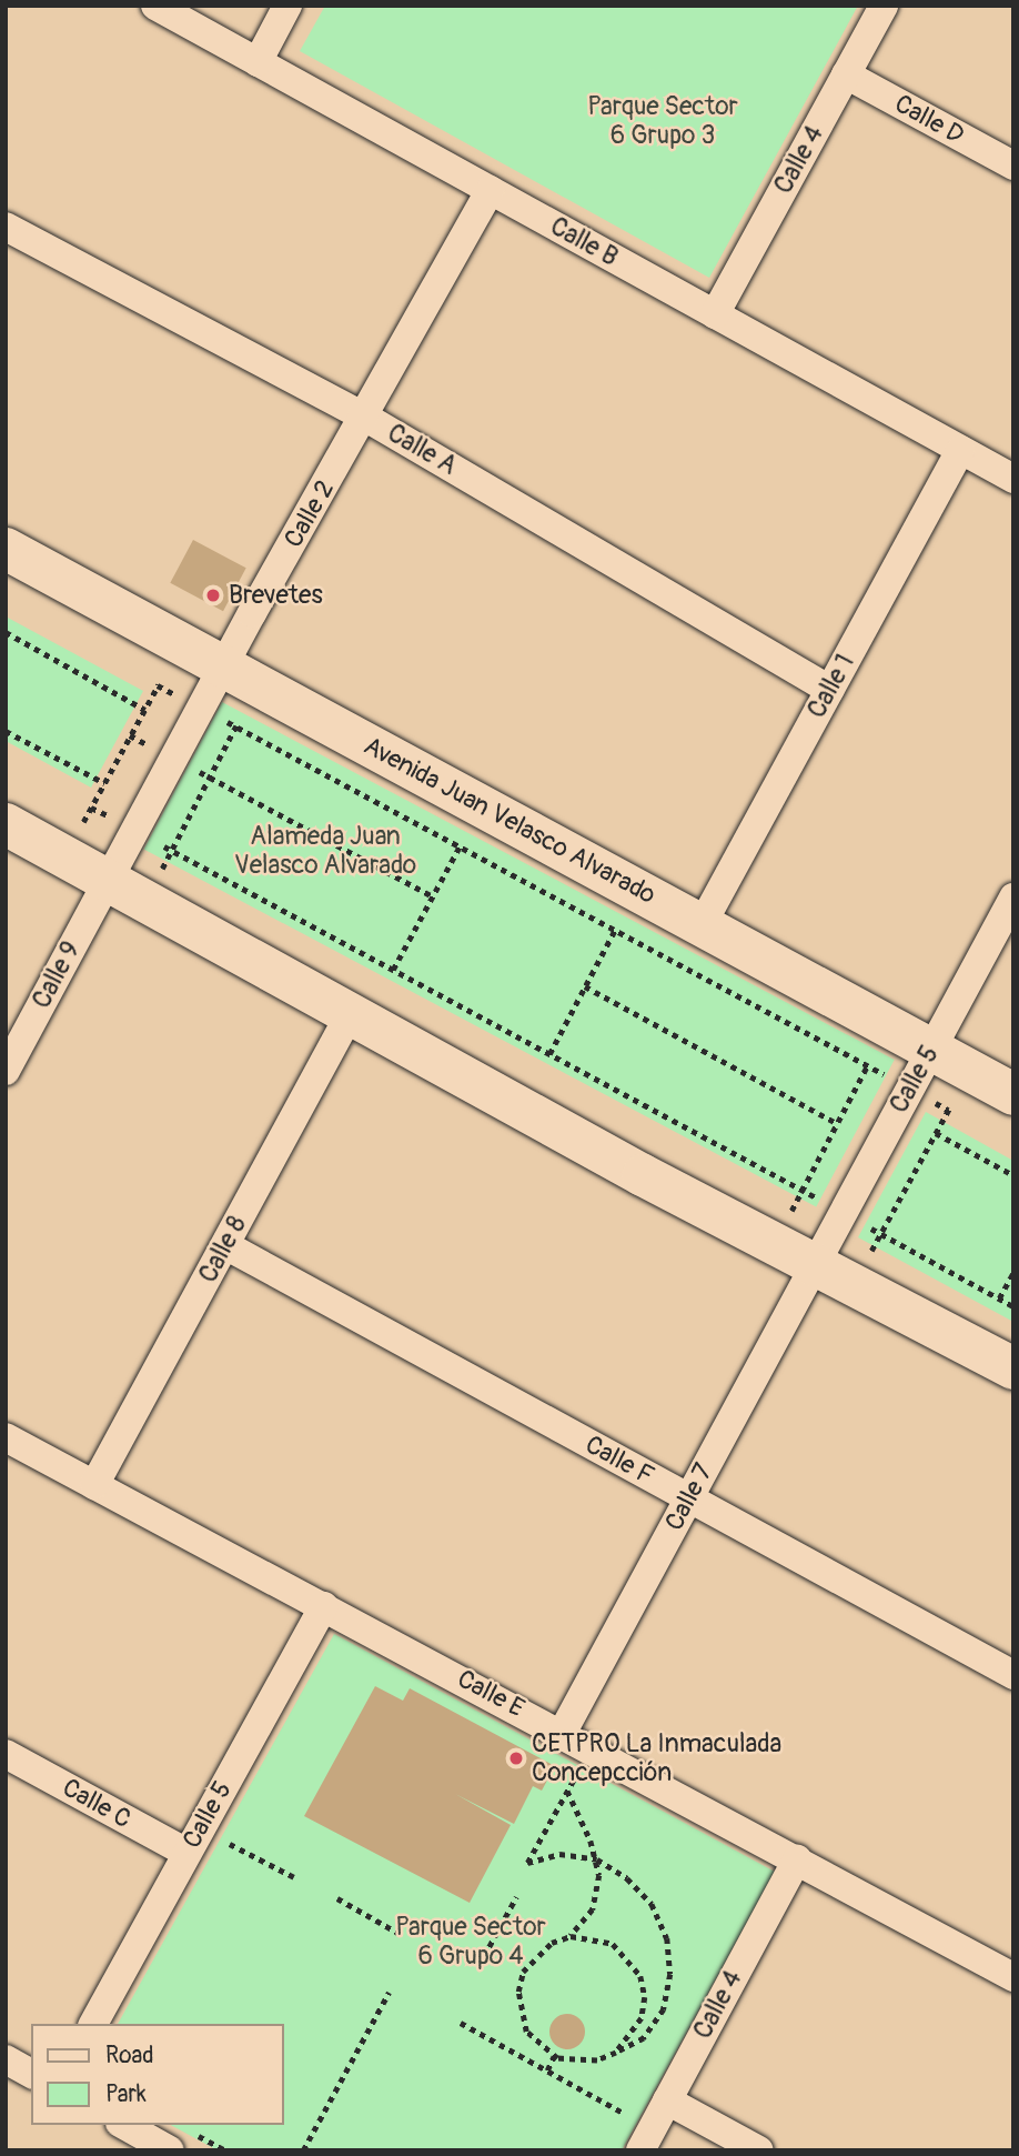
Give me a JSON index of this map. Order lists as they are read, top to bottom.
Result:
{
  "streets": {
    "street": [
      "Calle D",
      "Calle 4",
      "Calle B",
      "Calle A",
      "Calle 2",
      "Calle 1",
      "Avenida Juan Velasco Alvarado",
      "Calle 9",
      "Calle 5",
      "Calle 8",
      "Calle F",
      "Calle 7",
      "Calle E",
      "Calle C"
    ]
  },
  "crossings": [
    ["Calle D", "Calle 4"],
    ["Calle 4", "Calle B"],
    ["Calle 4", "Calle E"],
    ["Calle B", "Calle 2"],
    ["Calle B", "Calle 1"],
    ["Calle A", "Calle 2"],
    ["Calle A", "Calle 1"],
    ["Calle 2", "Avenida Juan Velasco Alvarado"],
    ["Calle 2", "Calle 9"],
    ["Calle 1", "Avenida Juan Velasco Alvarado"],
    ["Avenida Juan Velasco Alvarado", "Calle 5"],
    ["Calle 5", "Calle 7"],
    ["Calle 5", "Calle E"],
    ["Calle 5", "Calle C"],
    ["Calle 8", "Calle F"],
    ["Calle 8", "Calle E"],
    ["Calle F", "Calle 7"],
    ["Calle 7", "Calle E"]
  ],
  "parks": ["Parque Sector 6 Grupo 3", "Alameda Juan Velasco Alvarado", "Parque Sector 6 Grupo 4"],
  "places": ["Brevetes", "CETPRO La Inmaculada Concepcción"],
  "legend": ["Road", "Park"]
}
